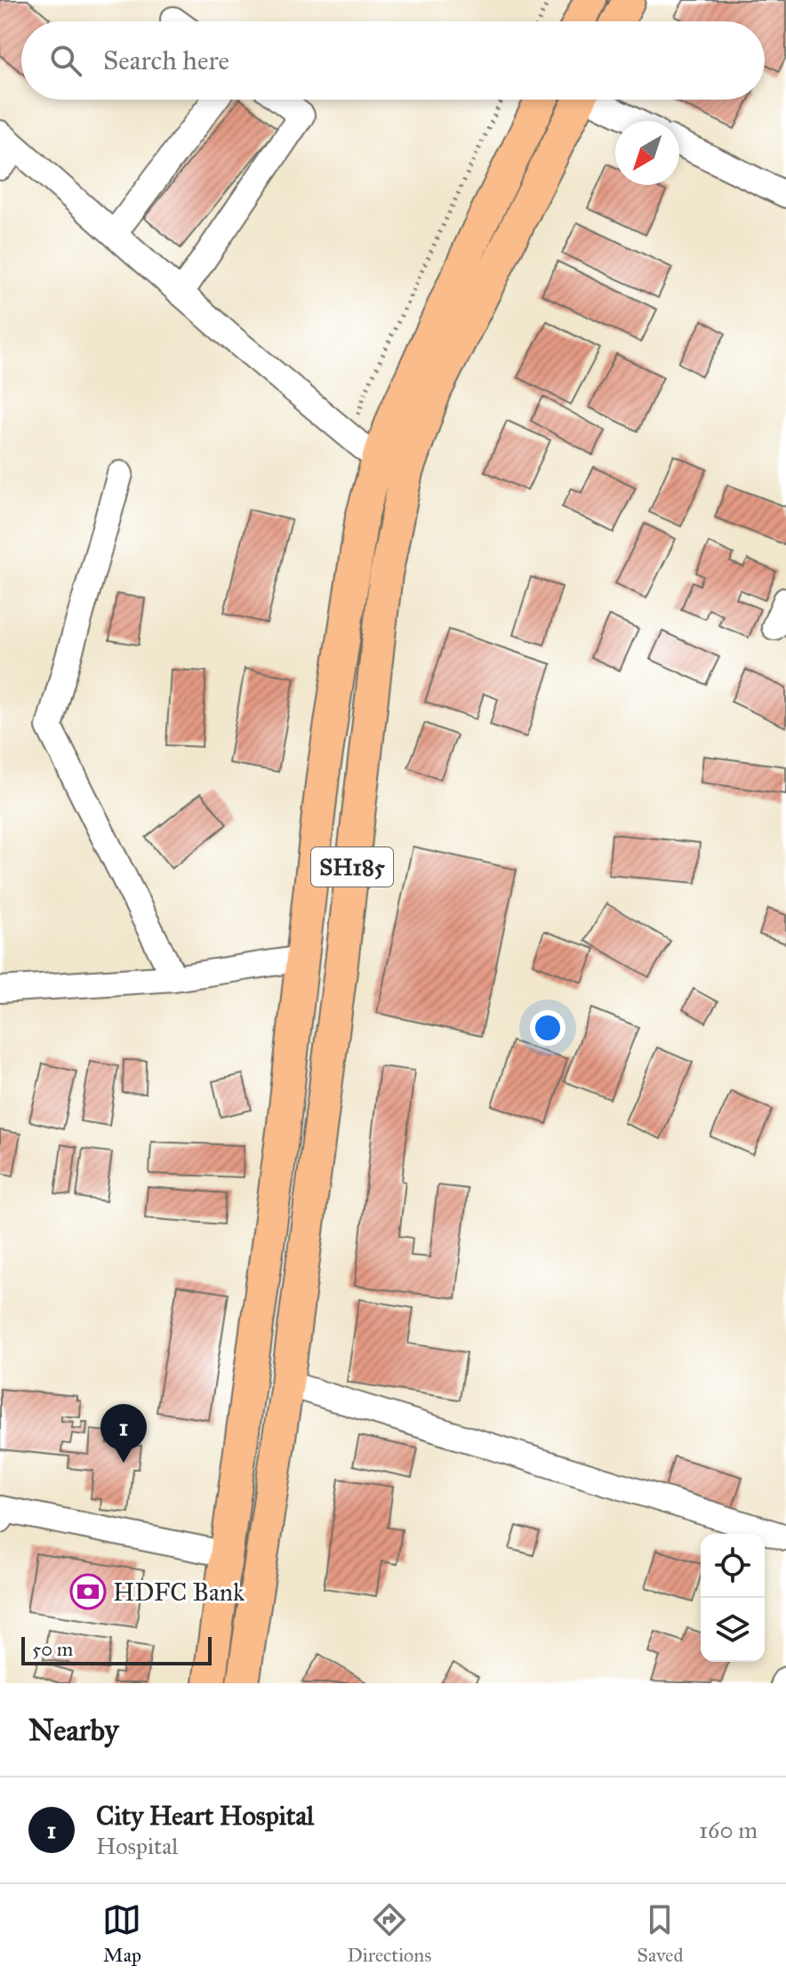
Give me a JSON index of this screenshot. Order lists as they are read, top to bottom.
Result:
{
  "streets": {
    "main road": ["SH185"]
  },
  "places": {
    "bank": ["HDFC Bank"]
  },
  "scale_bar": "50 m",
  "north": "bottom left",
  "page": {
    "search": "Search here",
    "pins": "1",
    "scale": "50 m",
    "heading": "Nearby",
    "list": [
      {
        "mark": "1",
        "name": "City Heart Hospital",
        "note": "Hospital",
        "value": "160 m"
      }
    ],
    "nav": ["Map", "Directions", "Saved"]
  }
}
